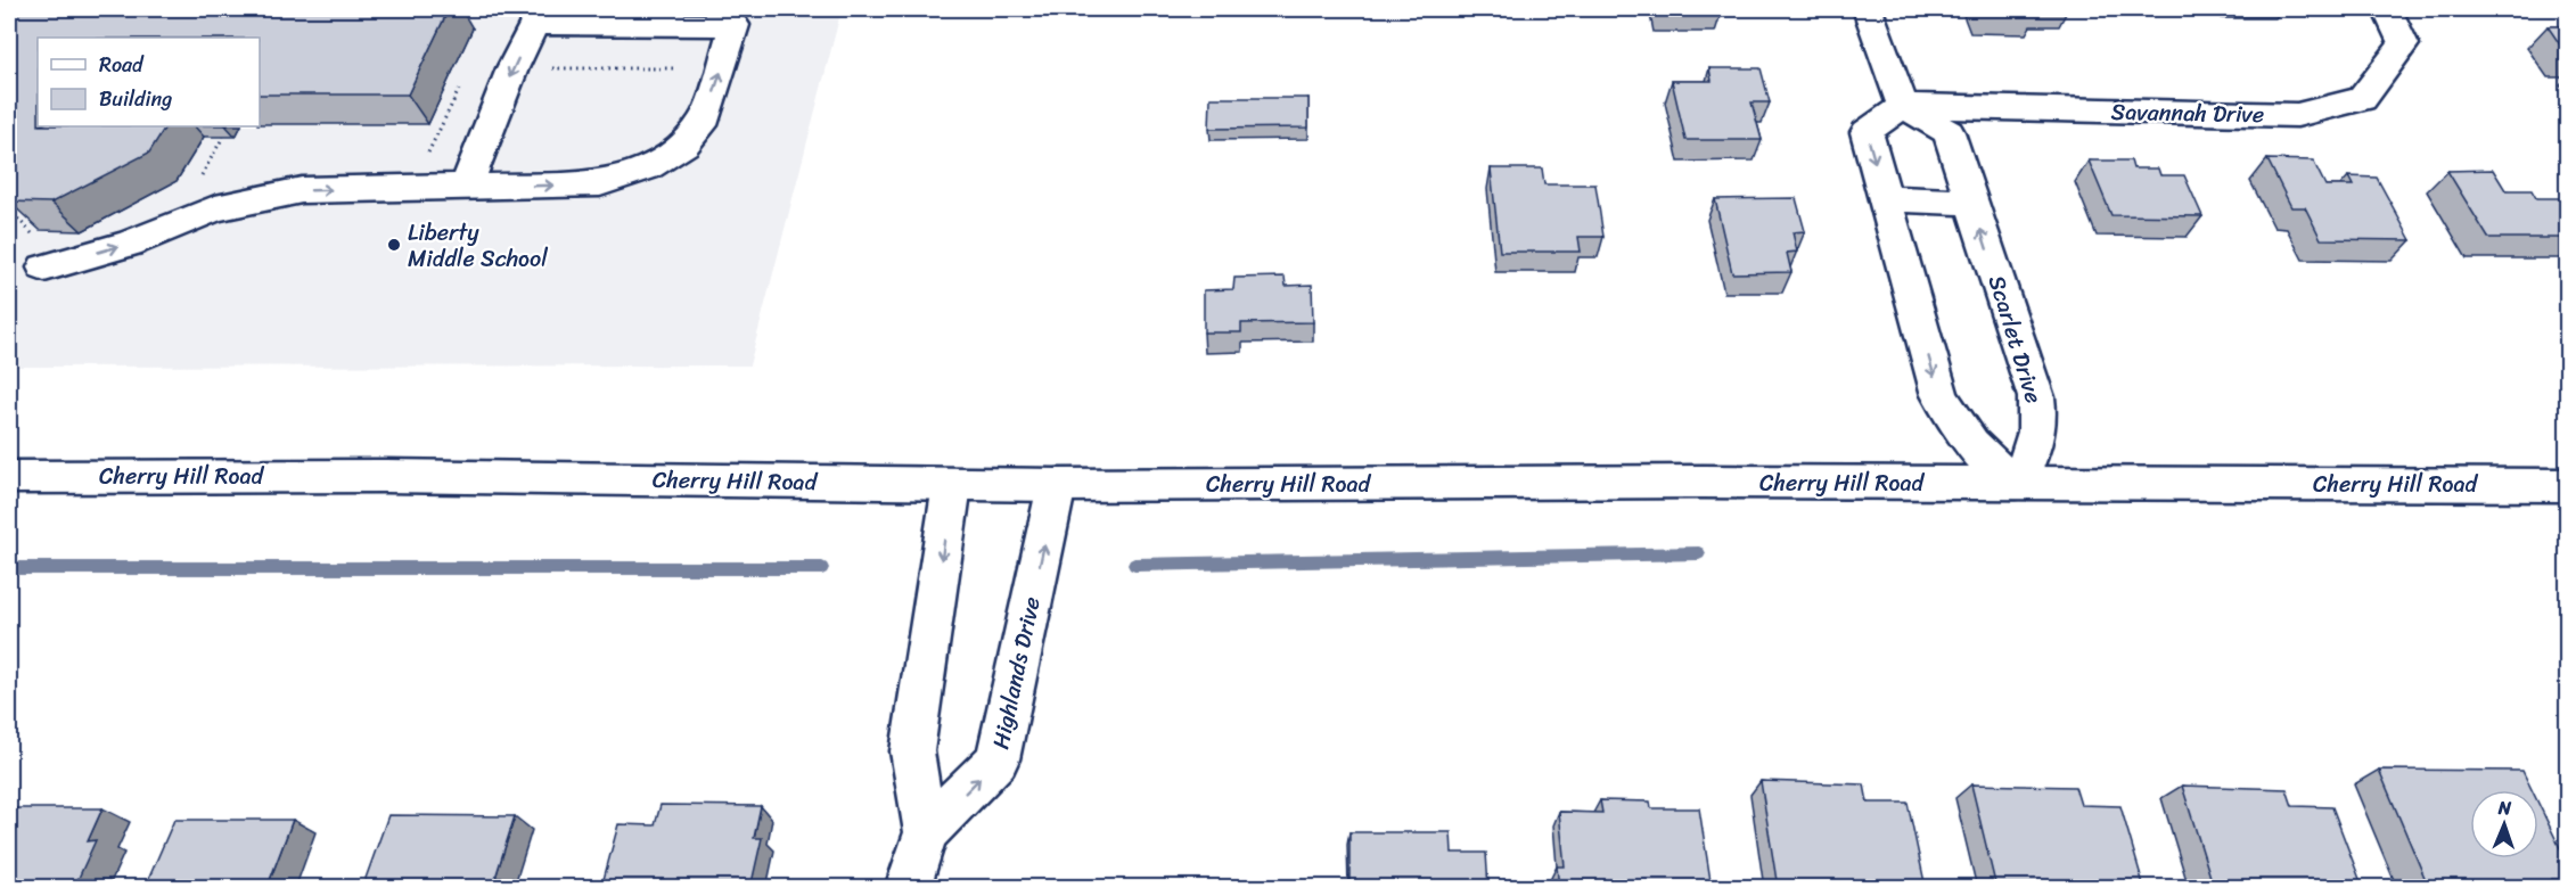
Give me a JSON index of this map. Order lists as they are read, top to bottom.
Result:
{
  "streets": {
    "street": [
      "Savannah Drive",
      "Scarlet Drive",
      "Cherry Hill Road",
      "Highlands Drive"
    ]
  },
  "crossings": [
    ["Savannah Drive", "Scarlet Drive"],
    ["Scarlet Drive", "Cherry Hill Road"],
    ["Cherry Hill Road", "Highlands Drive"]
  ],
  "places": ["Liberty Middle School"],
  "legend": ["Road", "Building"],
  "north": "top"
}
